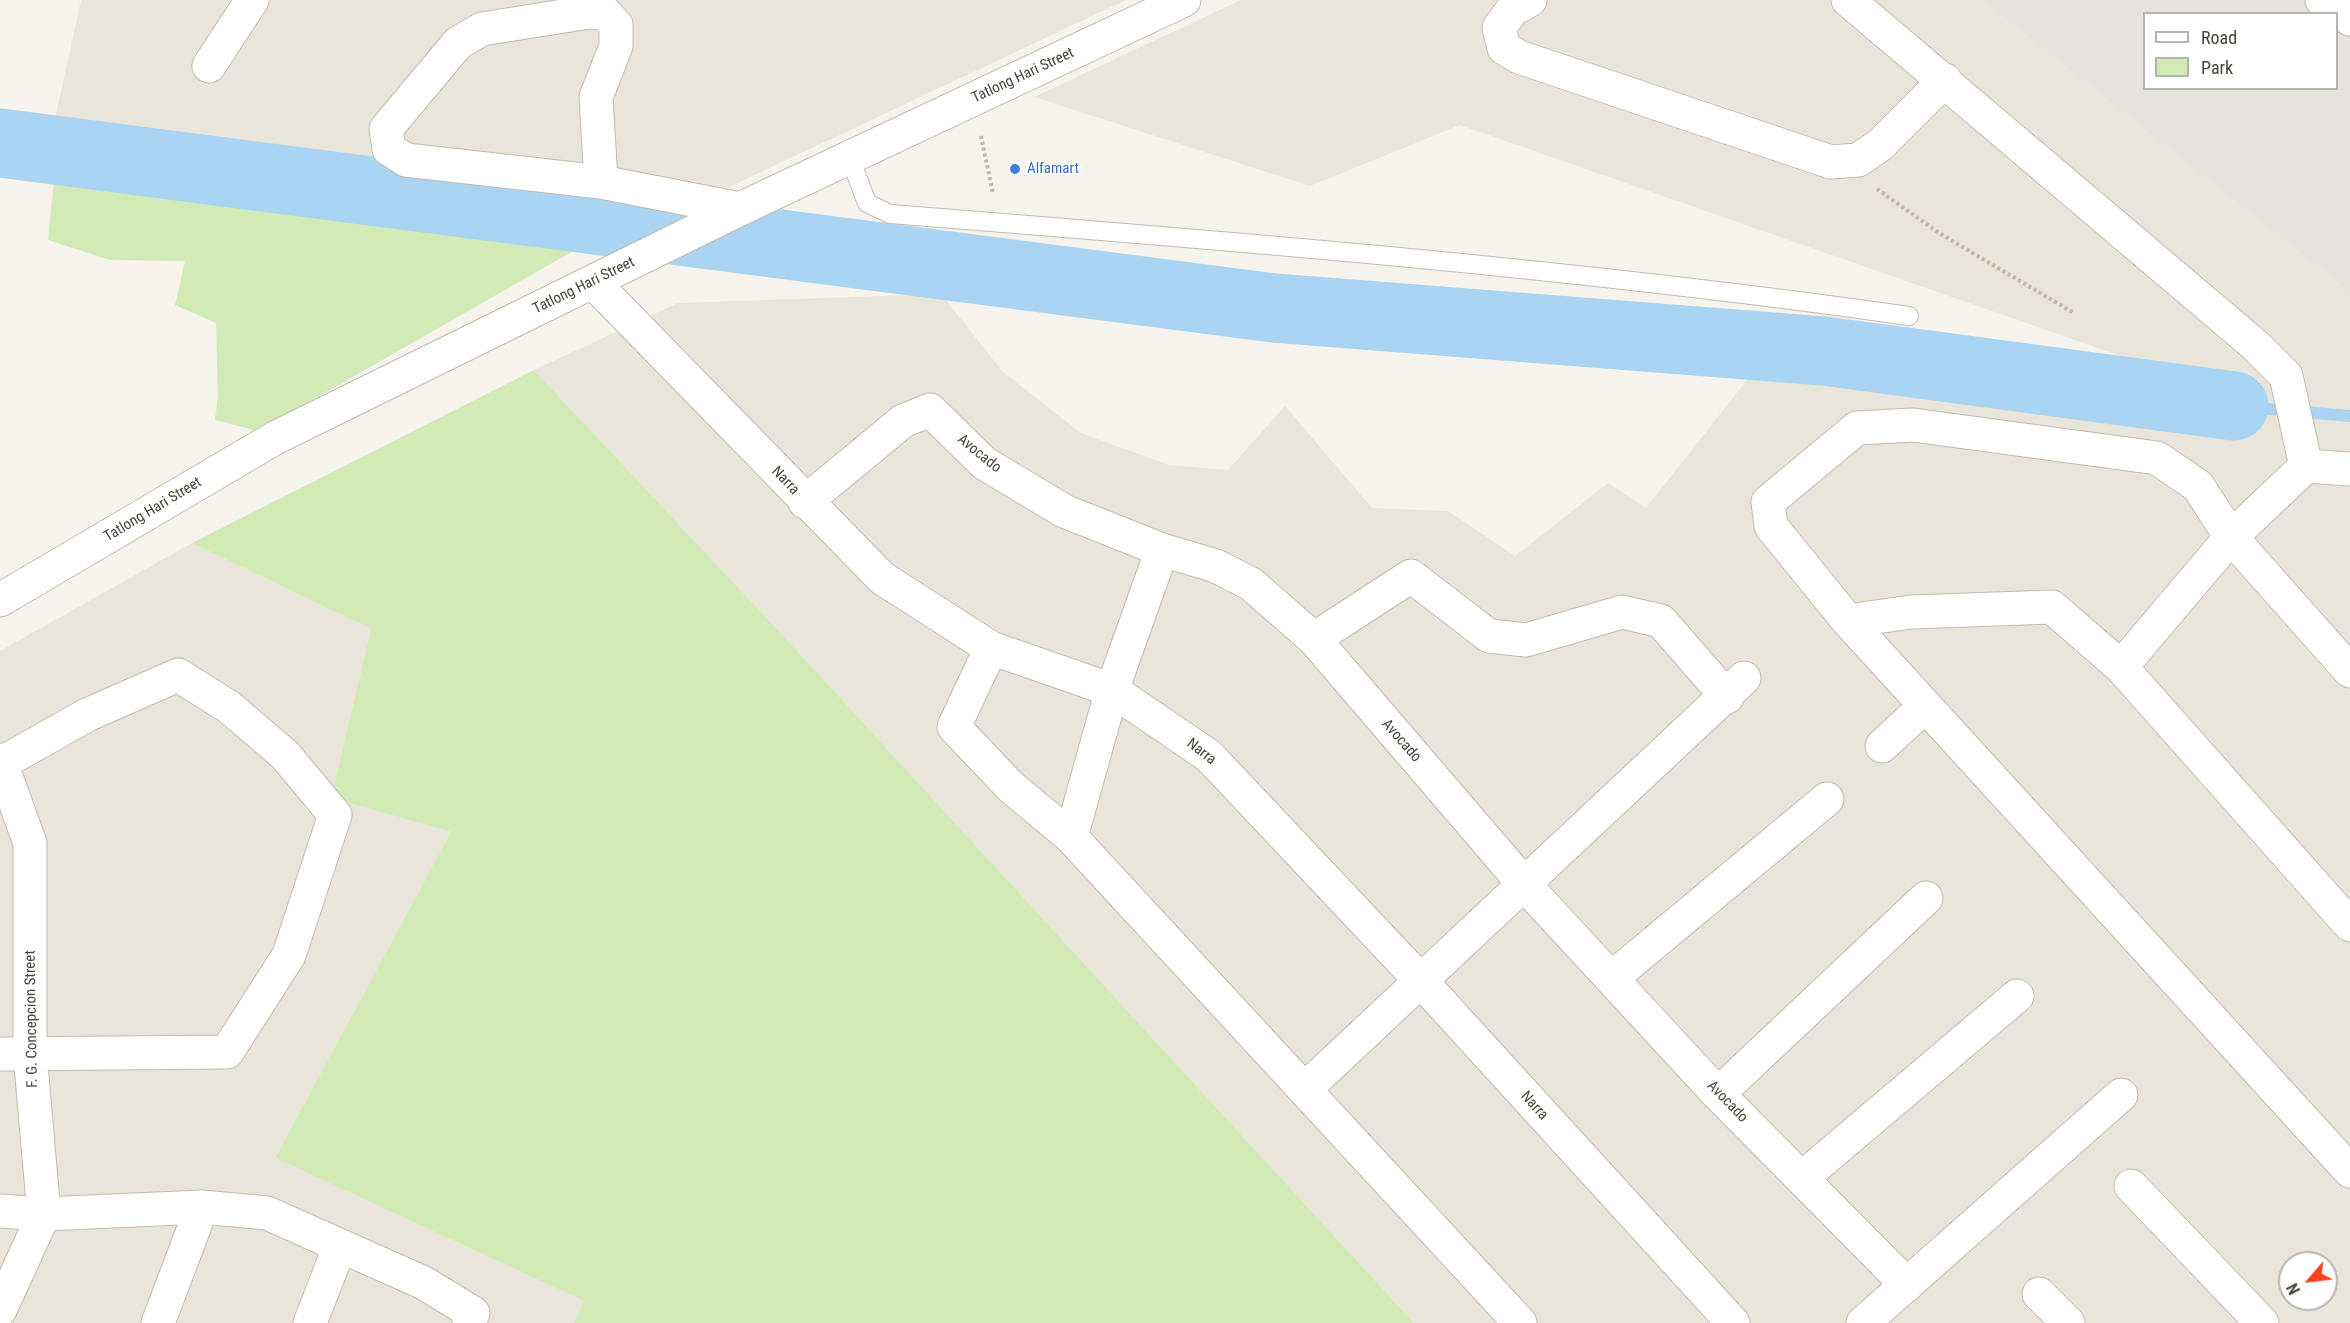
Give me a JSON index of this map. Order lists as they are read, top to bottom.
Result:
{
  "streets": {
    "street": [
      "Tatlong Hari Street",
      "Avocado",
      "Narra",
      "F. G. Concepcion Street"
    ]
  },
  "crossings": [
    ["Tatlong Hari Street", "Narra"],
    ["Avocado", "Narra"]
  ],
  "places": ["Alfamart"],
  "legend": ["Road", "Park"],
  "north": "bottom left"
}
